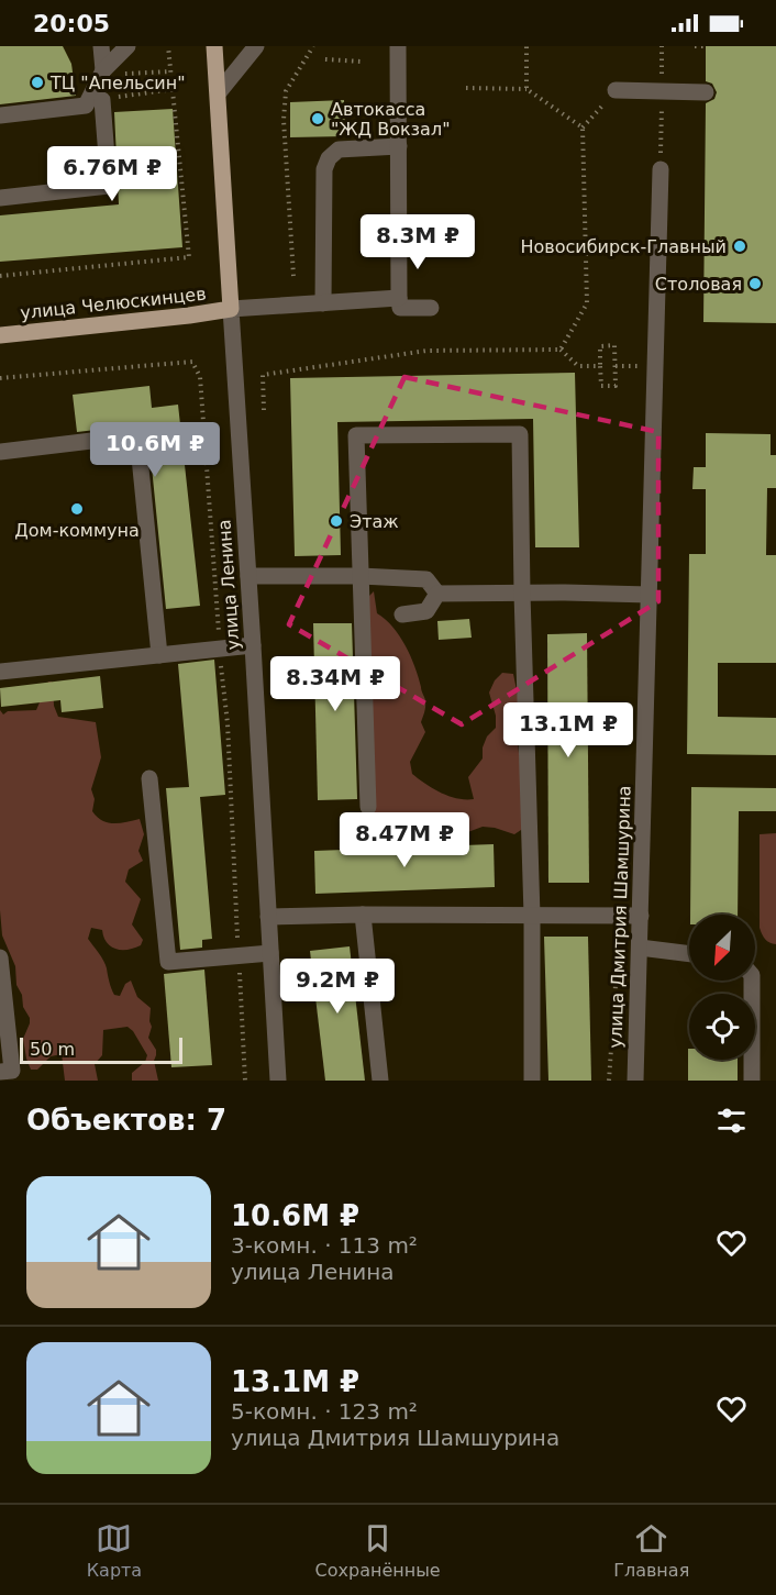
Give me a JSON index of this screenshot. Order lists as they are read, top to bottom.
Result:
{
  "streets": {
    "main road": ["улица Челюскинцев", "улица Ленина"],
    "street": ["улица Дмитрия Шамшурина"]
  },
  "crossings": [
    ["улица Челюскинцев", "улица Ленина"]
  ],
  "places": [
    "ТЦ \"Апельсин\"",
    "Автокасса \"ЖД Вокзал\"",
    "Новосибирск-Главный",
    "Столовая",
    "Дом-коммуна",
    "Этаж"
  ],
  "scale_bar": "50 m",
  "north": "bottom left",
  "page": {
    "status": "20:05",
    "price": [
      "6.76M ₽",
      "8.3M ₽",
      "10.6M ₽",
      "8.34M ₽",
      "13.1M ₽",
      "8.47M ₽",
      "9.2M ₽"
    ],
    "scale": "50 m",
    "heading": "Объектов: 7",
    "list": [
      {
        "name": "10.6M ₽",
        "note": "3-комн. · 113 m² · улица Ленина"
      },
      {
        "name": "13.1M ₽",
        "note": "5-комн. · 123 m² · улица Дмитрия Шамшурина"
      }
    ],
    "tabs": ["Карта", "Сохранённые", "Главная"]
  }
}
